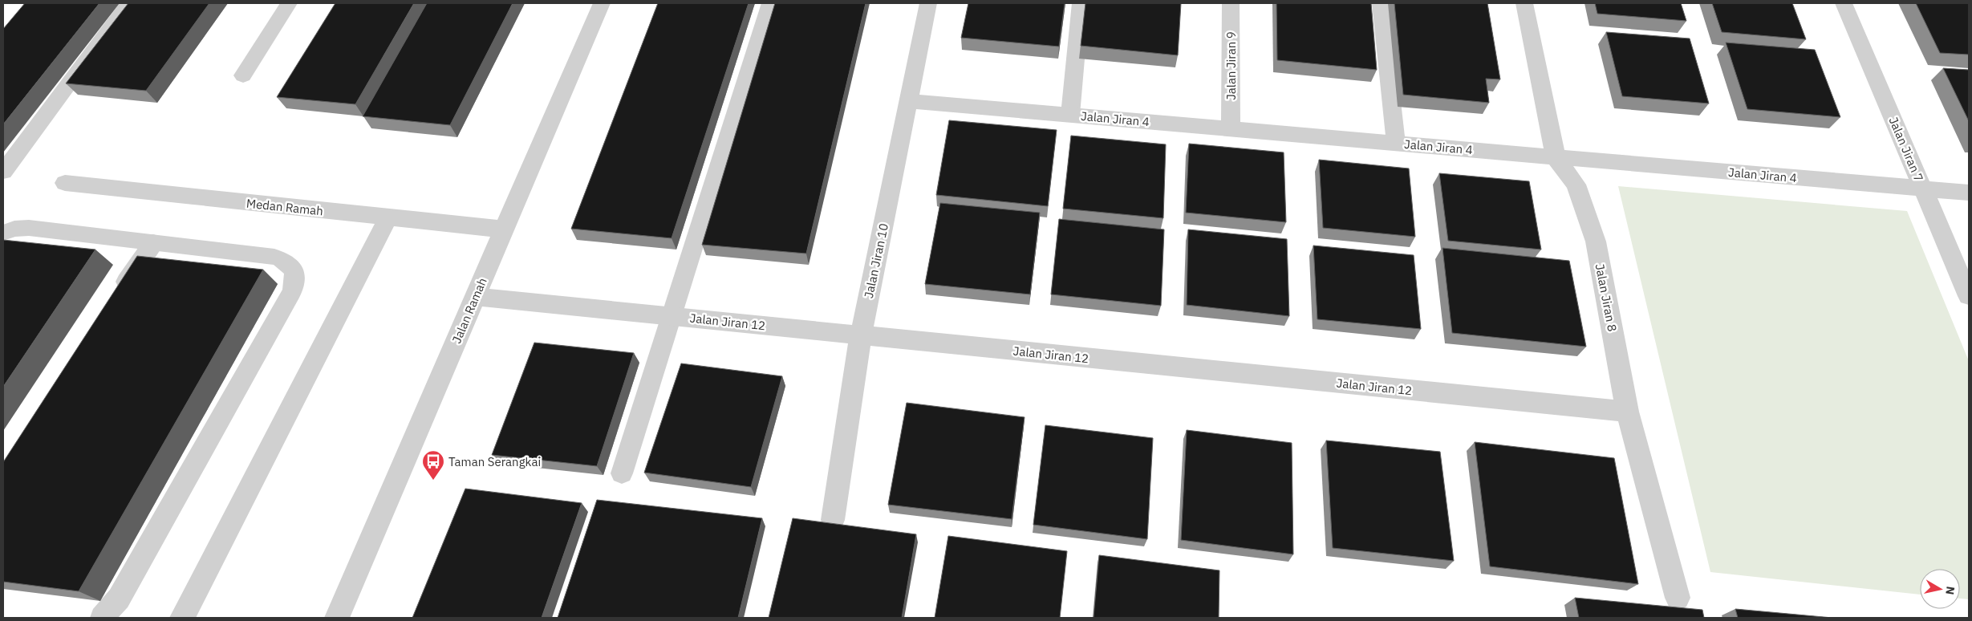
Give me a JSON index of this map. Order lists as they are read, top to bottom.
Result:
{
  "streets": {
    "street": [
      "Jalan Jiran 9",
      "Jalan Jiran 4",
      "Jalan Jiran 7",
      "Medan Ramah",
      "Jalan Jiran 10",
      "Jalan Jiran 8",
      "Jalan Ramah",
      "Jalan Jiran 12"
    ]
  },
  "crossings": [
    ["Jalan Jiran 9", "Jalan Jiran 4"],
    ["Jalan Jiran 4", "Jalan Jiran 7"],
    ["Jalan Jiran 4", "Jalan Jiran 10"],
    ["Jalan Jiran 4", "Jalan Jiran 8"],
    ["Medan Ramah", "Jalan Ramah"],
    ["Jalan Jiran 10", "Jalan Jiran 12"],
    ["Jalan Jiran 8", "Jalan Jiran 12"],
    ["Jalan Ramah", "Jalan Jiran 12"]
  ],
  "places": {
    "bus stop": ["Taman Serangkai"]
  },
  "north": "right"
}
